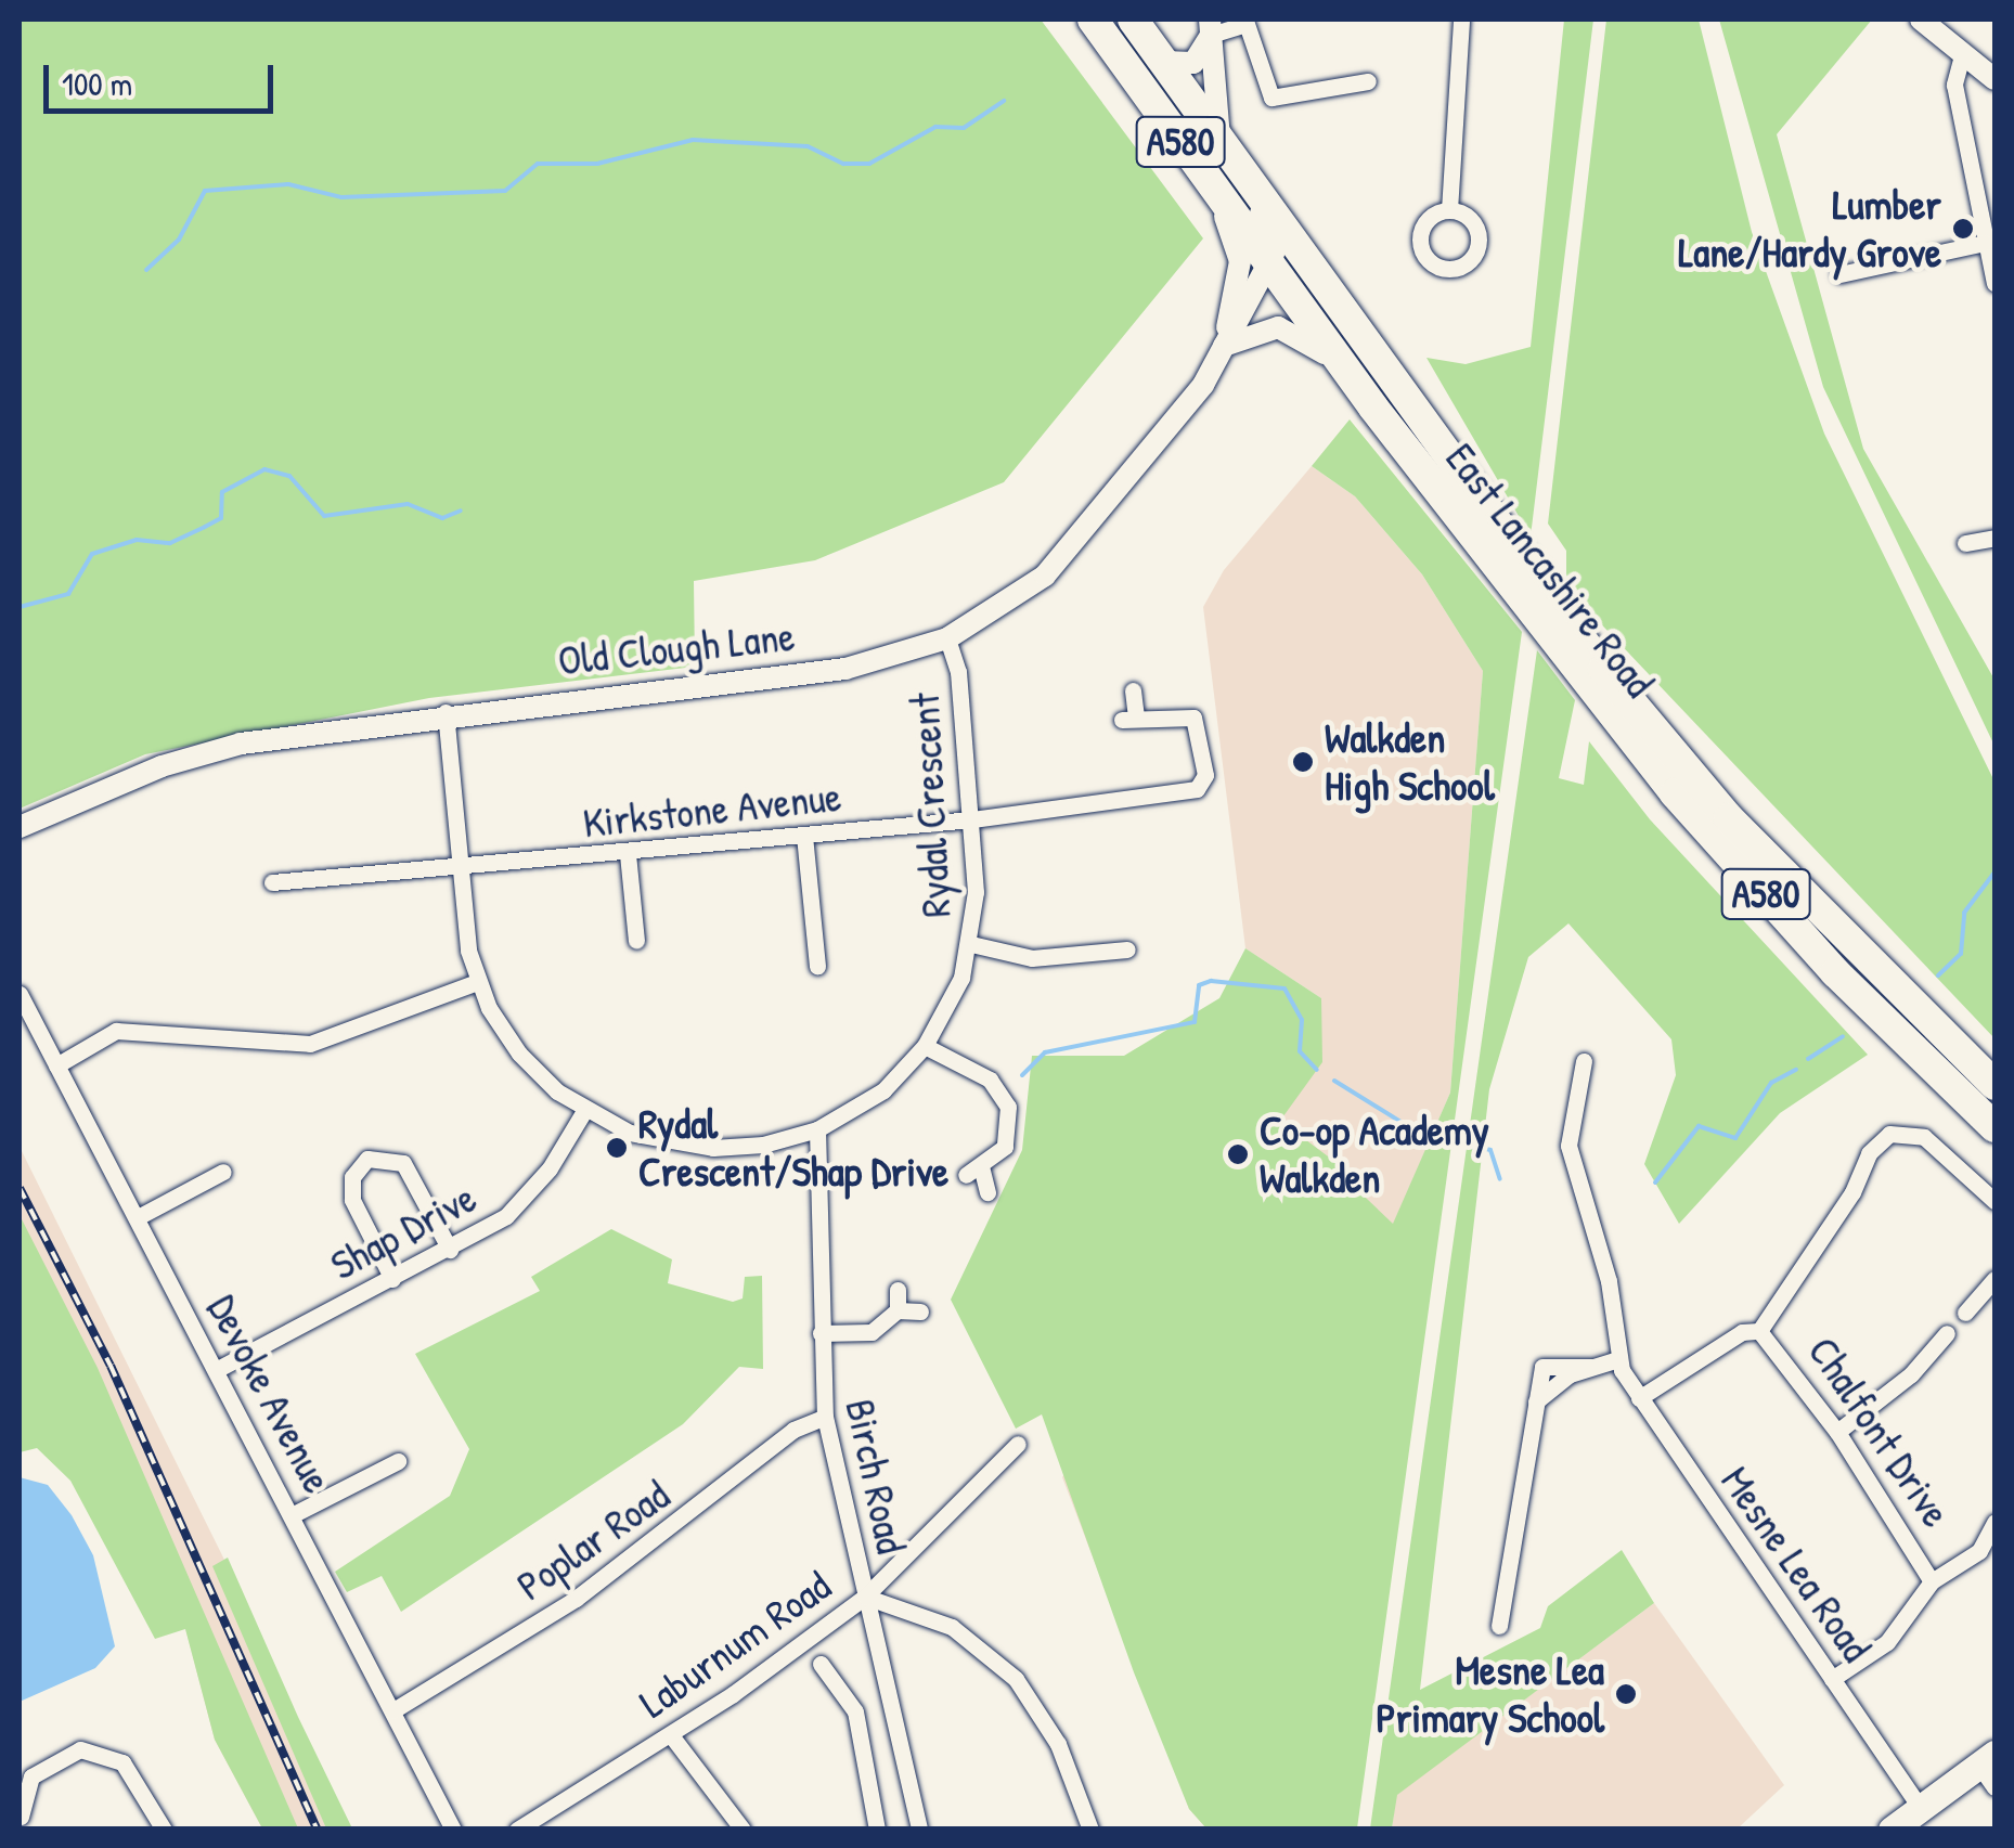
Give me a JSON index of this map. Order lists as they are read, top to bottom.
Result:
{
  "streets": {
    "highway": ["A580", "East Lancashire Road"],
    "street": [
      "Old Clough Lane",
      "Rydal Crescent",
      "Kirkstone Avenue",
      "Shap Drive",
      "Devoke Avenue",
      "Chalfont Drive",
      "Birch Road",
      "Poplar Road",
      "Mesne Lea Road",
      "Laburnum Road"
    ]
  },
  "crossings": [
    ["East Lancashire Road", "Old Clough Lane"],
    ["Old Clough Lane", "Rydal Crescent"],
    ["Rydal Crescent", "Kirkstone Avenue"],
    ["Rydal Crescent", "Shap Drive"],
    ["Rydal Crescent", "Birch Road"],
    ["Shap Drive", "Devoke Avenue"],
    ["Devoke Avenue", "Poplar Road"],
    ["Birch Road", "Poplar Road"],
    ["Birch Road", "Laburnum Road"]
  ],
  "places": [
    "Lumber Lane/Hardy Grove",
    "Walkden High School",
    "Rydal Crescent/Shap Drive",
    "Co-op Academy Walkden",
    "Mesne Lea Primary School"
  ],
  "scale_bar": "100 m"
}
